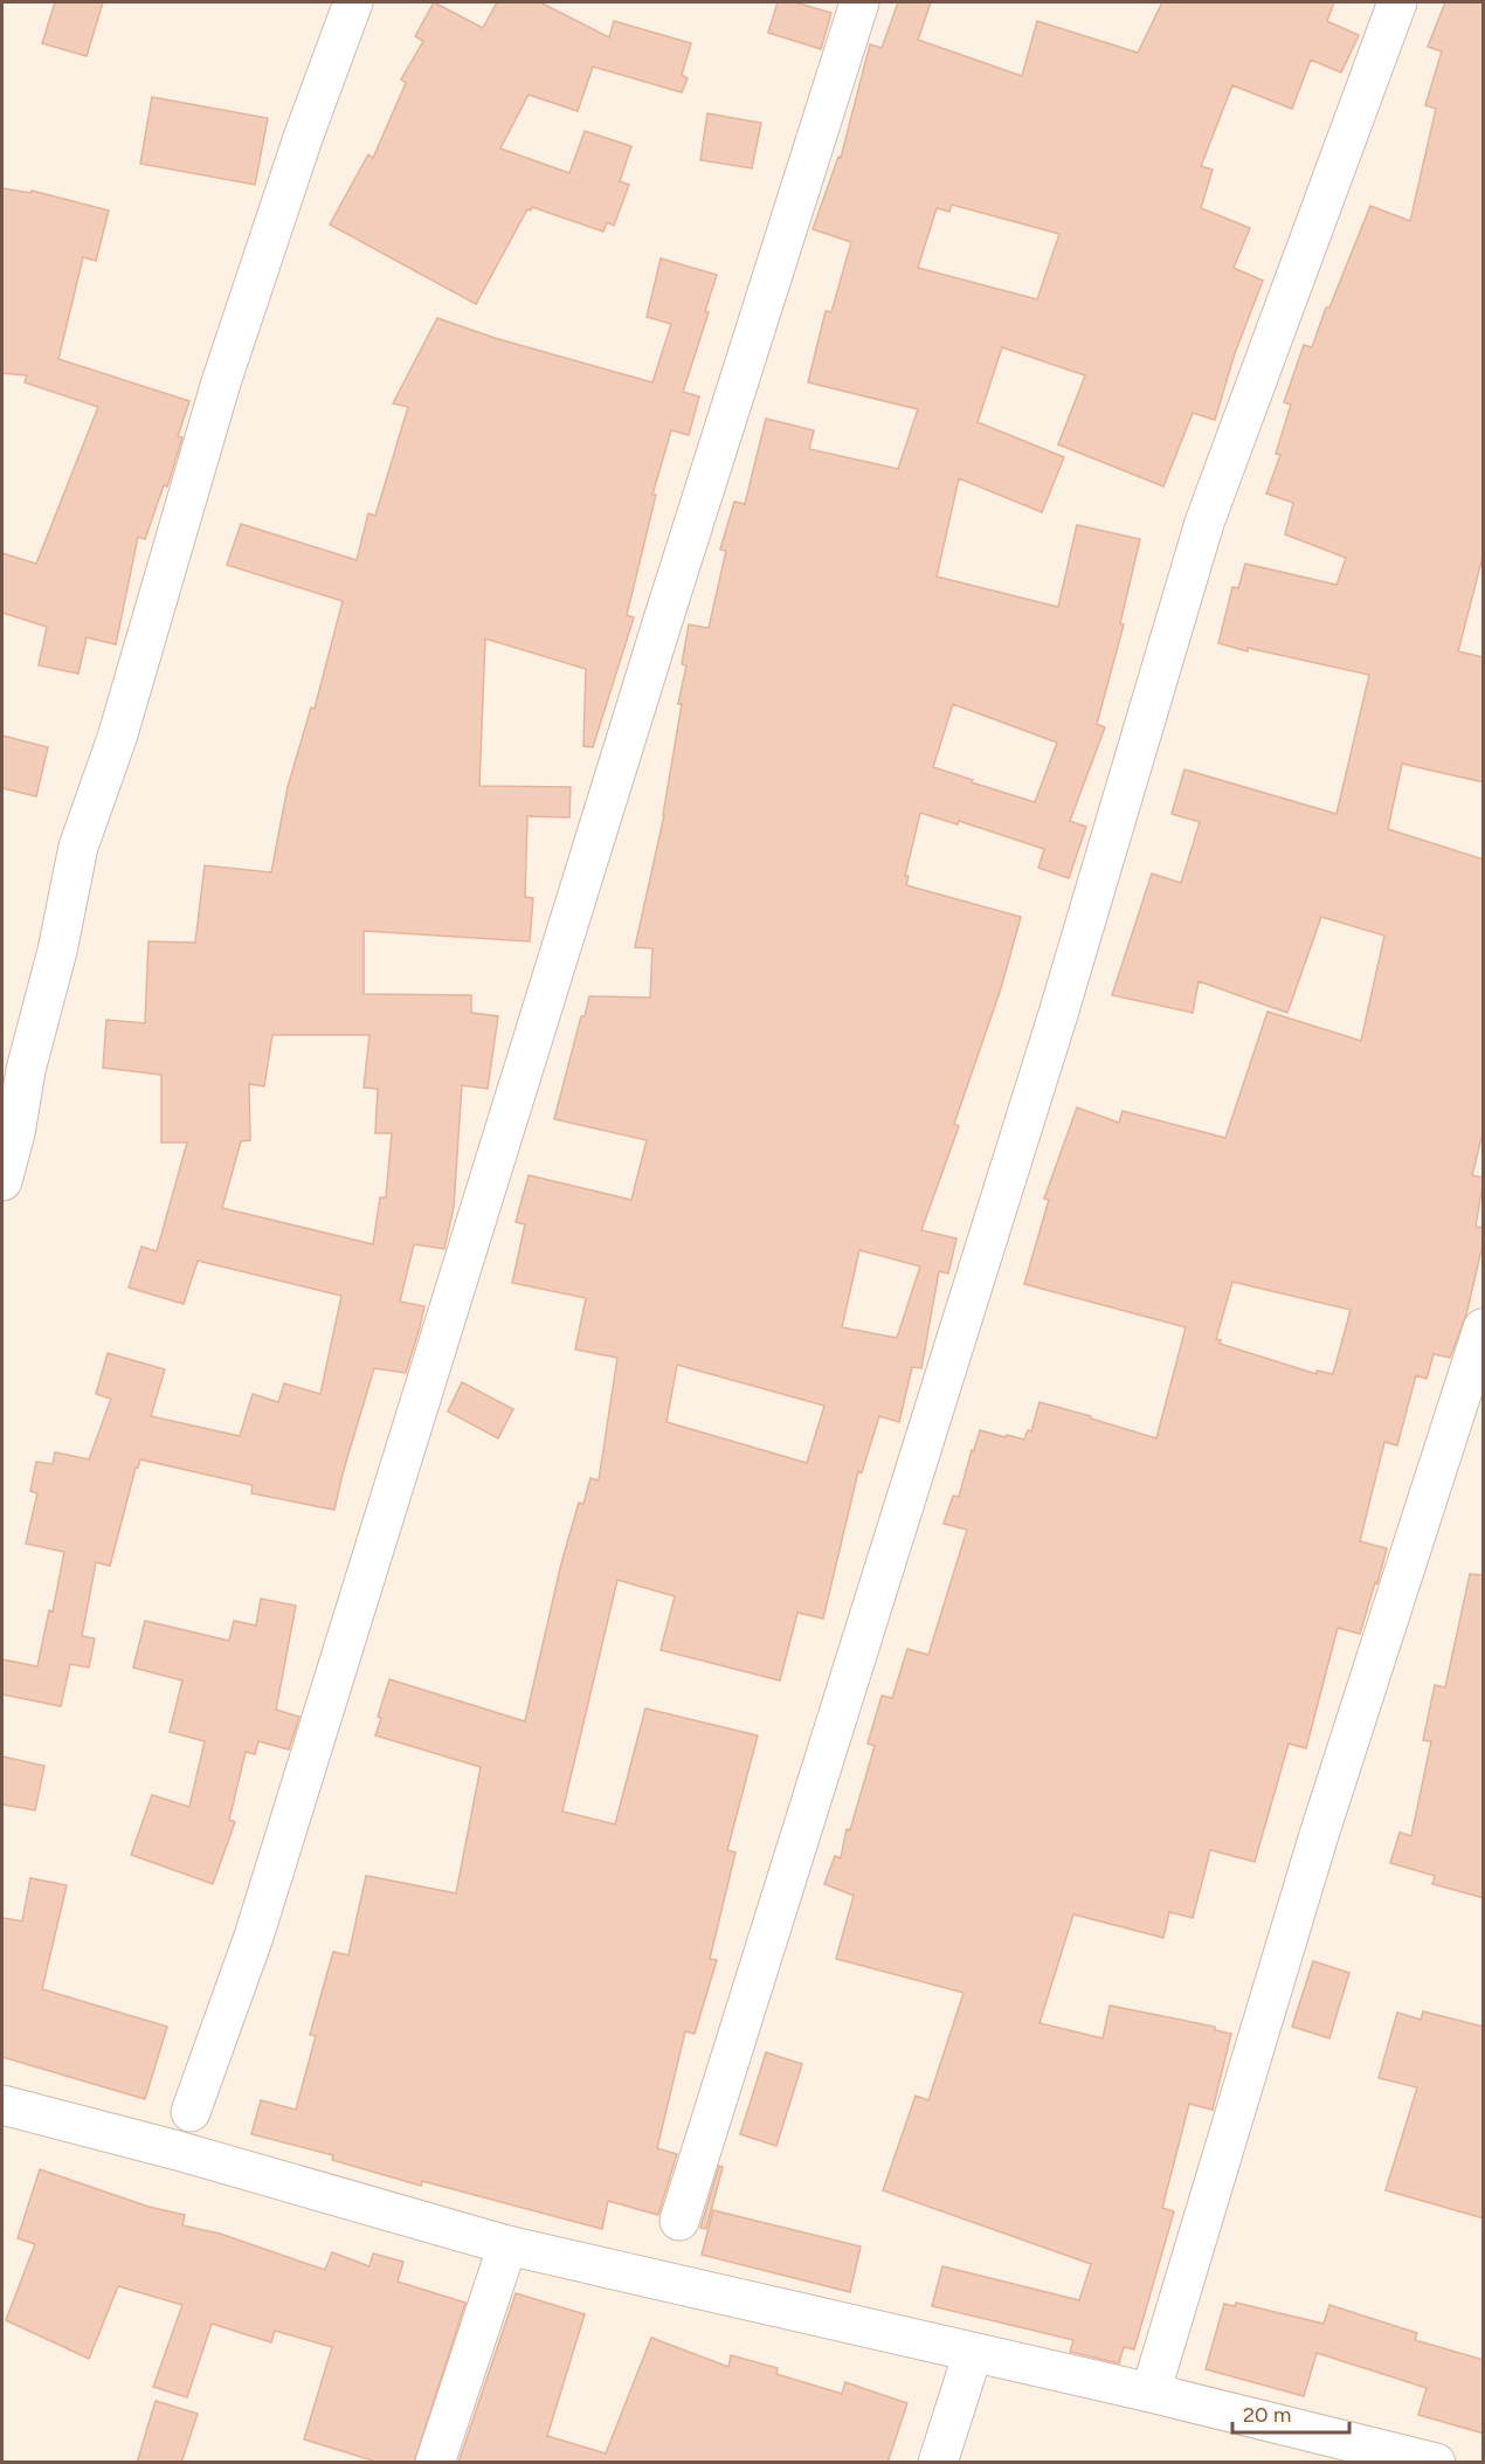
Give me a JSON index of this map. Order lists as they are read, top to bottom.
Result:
{
  "scale_bar": "20 m"
}
